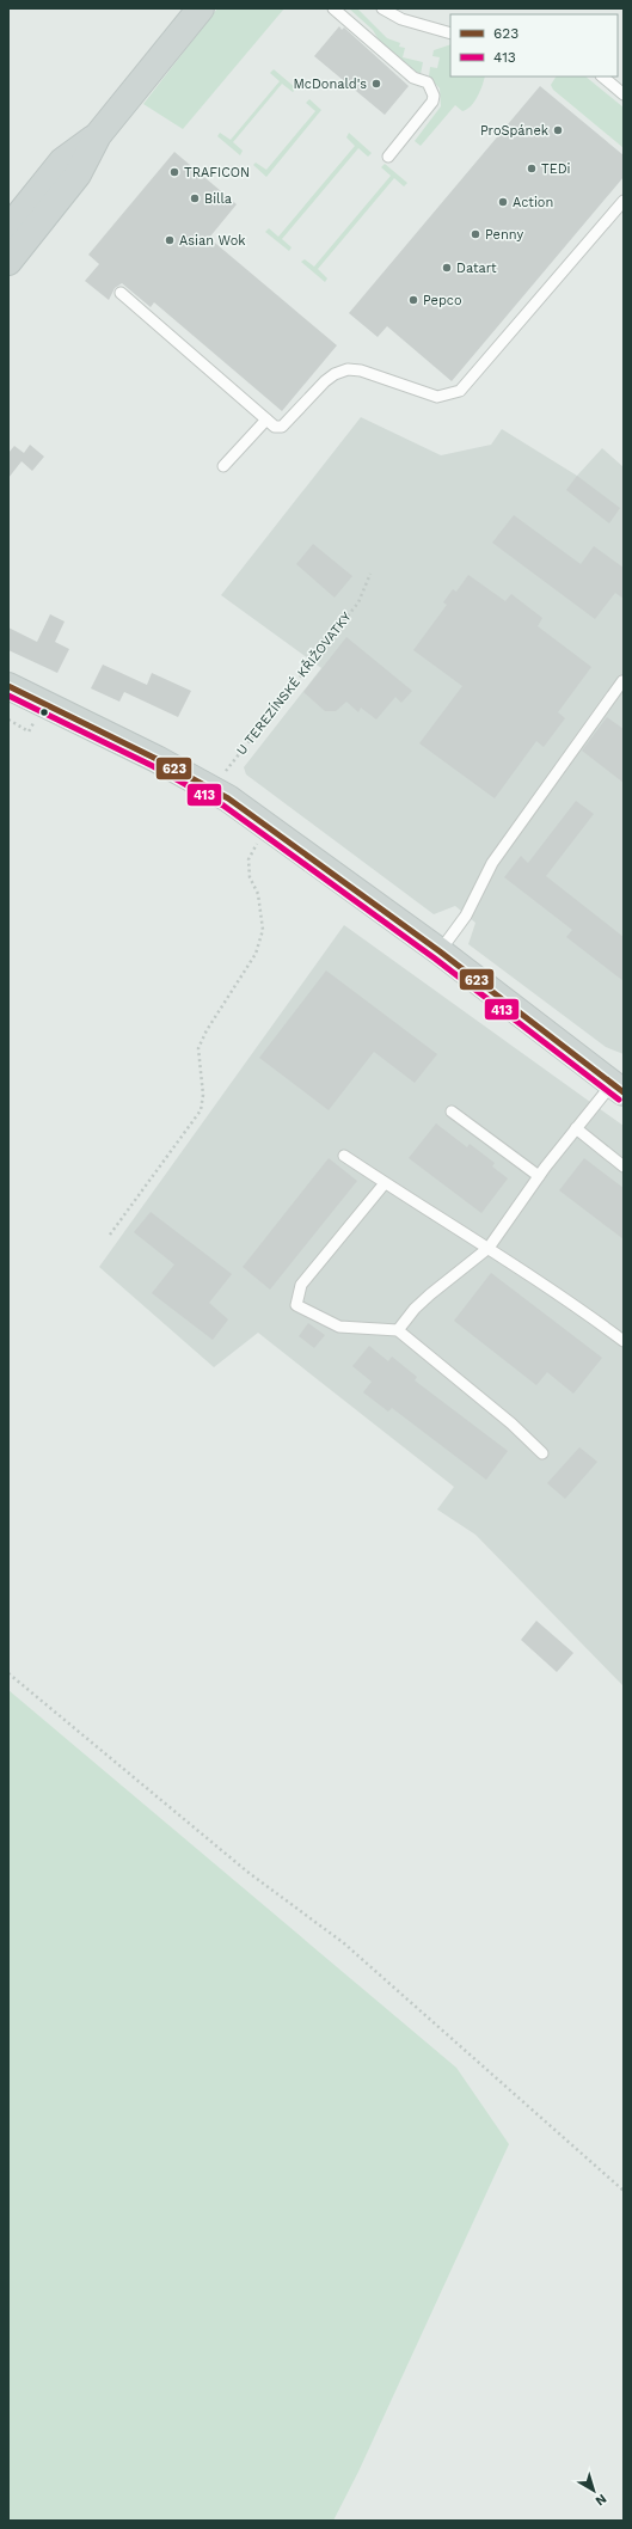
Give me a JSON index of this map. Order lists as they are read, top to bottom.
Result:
{
  "streets": {
    "path": ["U TEREZÍNSKÉ KŘIŽOVATKY"]
  },
  "places": [
    "McDonald's",
    "ProSpánek",
    "TEDi",
    "TRAFICON",
    "Billa",
    "Action",
    "Penny",
    "Asian Wok",
    "Datart",
    "Pepco"
  ],
  "lines": ["transit line 623", "transit line 413"],
  "legend": ["623", "413"],
  "north": "bottom right"
}
